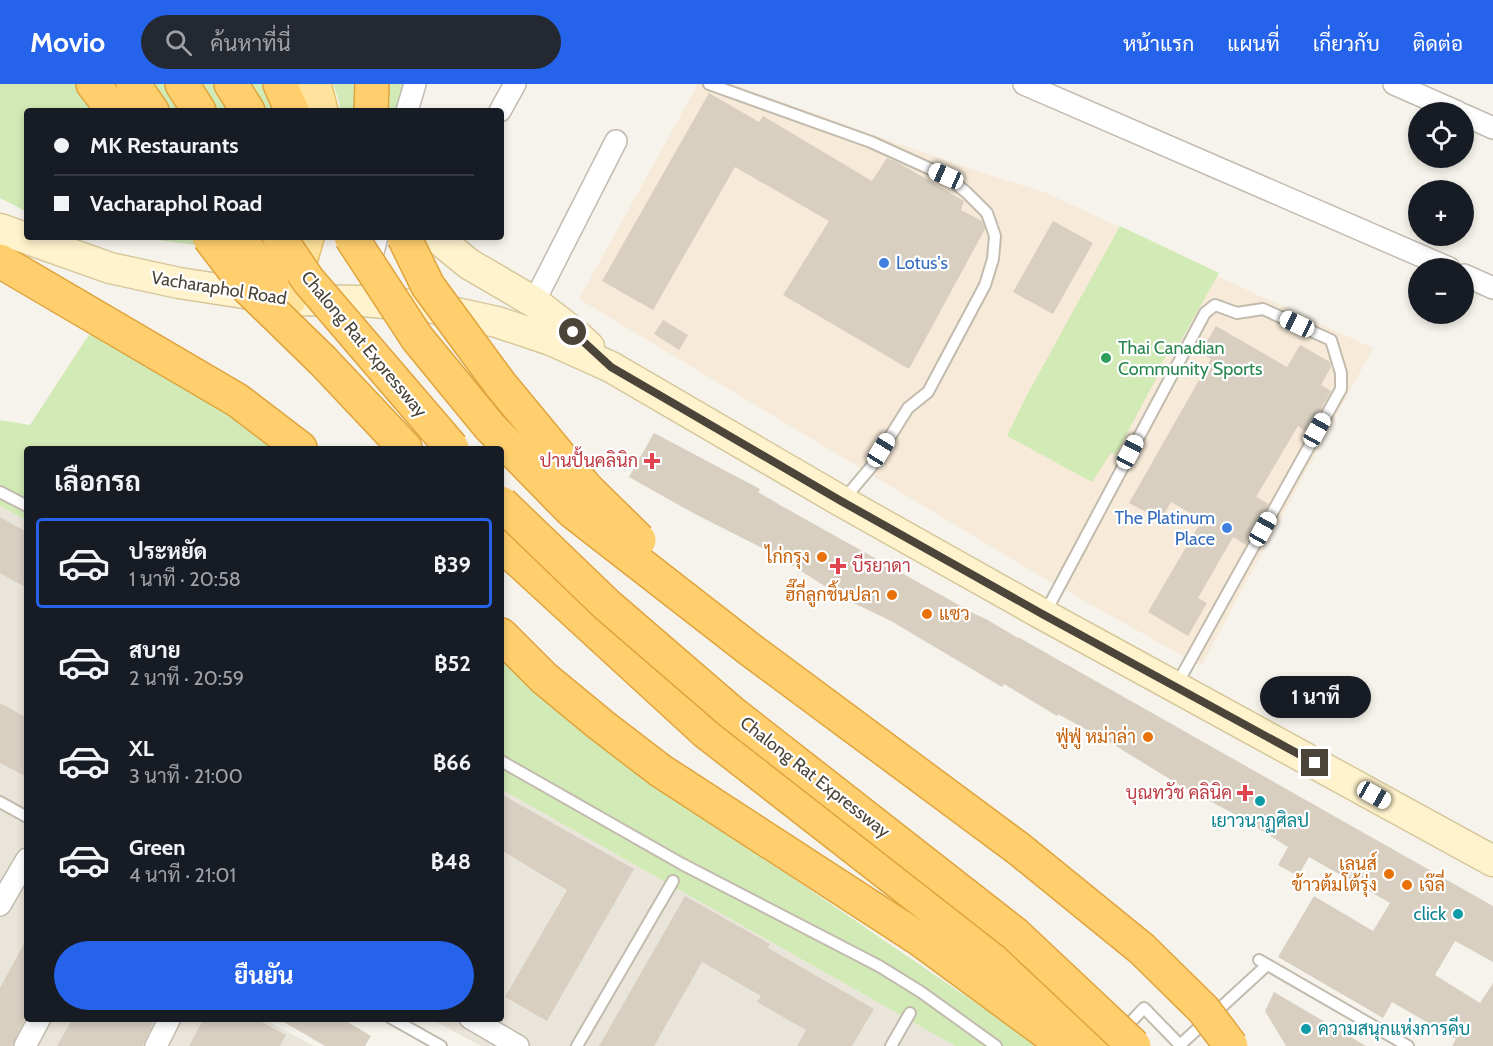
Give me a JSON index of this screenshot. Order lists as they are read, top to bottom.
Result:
{
  "streets": {
    "highway": ["Chalong Rat Expressway"],
    "main road": ["Vacharaphol Road"]
  },
  "places": {
    "other": [
      "Lotus's",
      "Thai Canadian Community Sports",
      "The Platinum Place",
      "ไก่กรุง",
      "ฮี๊กี่ลูกชิ้นปลา",
      "แซว",
      "ฟู่ฟู่ หม่าล่า",
      "เยาวนาฏศิลป",
      "เลนส์ ข้าวต้มโต้รุ่ง",
      "เจ๊ลี่",
      "click",
      "ความสนุกแห่งการคีบ"
    ],
    "health": ["ปานปั้นคลินิก", "บีรยาดา", "บุณทวัช คลินิค"]
  },
  "page": {
    "header": "Movio",
    "search": "ค้นหาที่นี่",
    "nav": [
      "หน้าแรก",
      "แผนที่",
      "เกี่ยวกับ",
      "ติดต่อ"
    ],
    "map_buttons": ["+", "−"],
    "banner": ["MK Restaurants", "Vacharaphol Road"],
    "heading": "เลือกรถ",
    "list": [
      {
        "name": "ประหยัด",
        "note": "1 นาที · 20:58",
        "value": "฿39"
      },
      {
        "name": "สบาย",
        "note": "2 นาที · 20:59",
        "value": "฿52"
      },
      {
        "name": "XL",
        "note": "3 นาที · 21:00",
        "value": "฿66"
      },
      {
        "name": "Green",
        "note": "4 นาที · 21:01",
        "value": "฿48"
      }
    ],
    "bubble": "1 นาที",
    "buttons": "ยืนยัน"
  }
}
